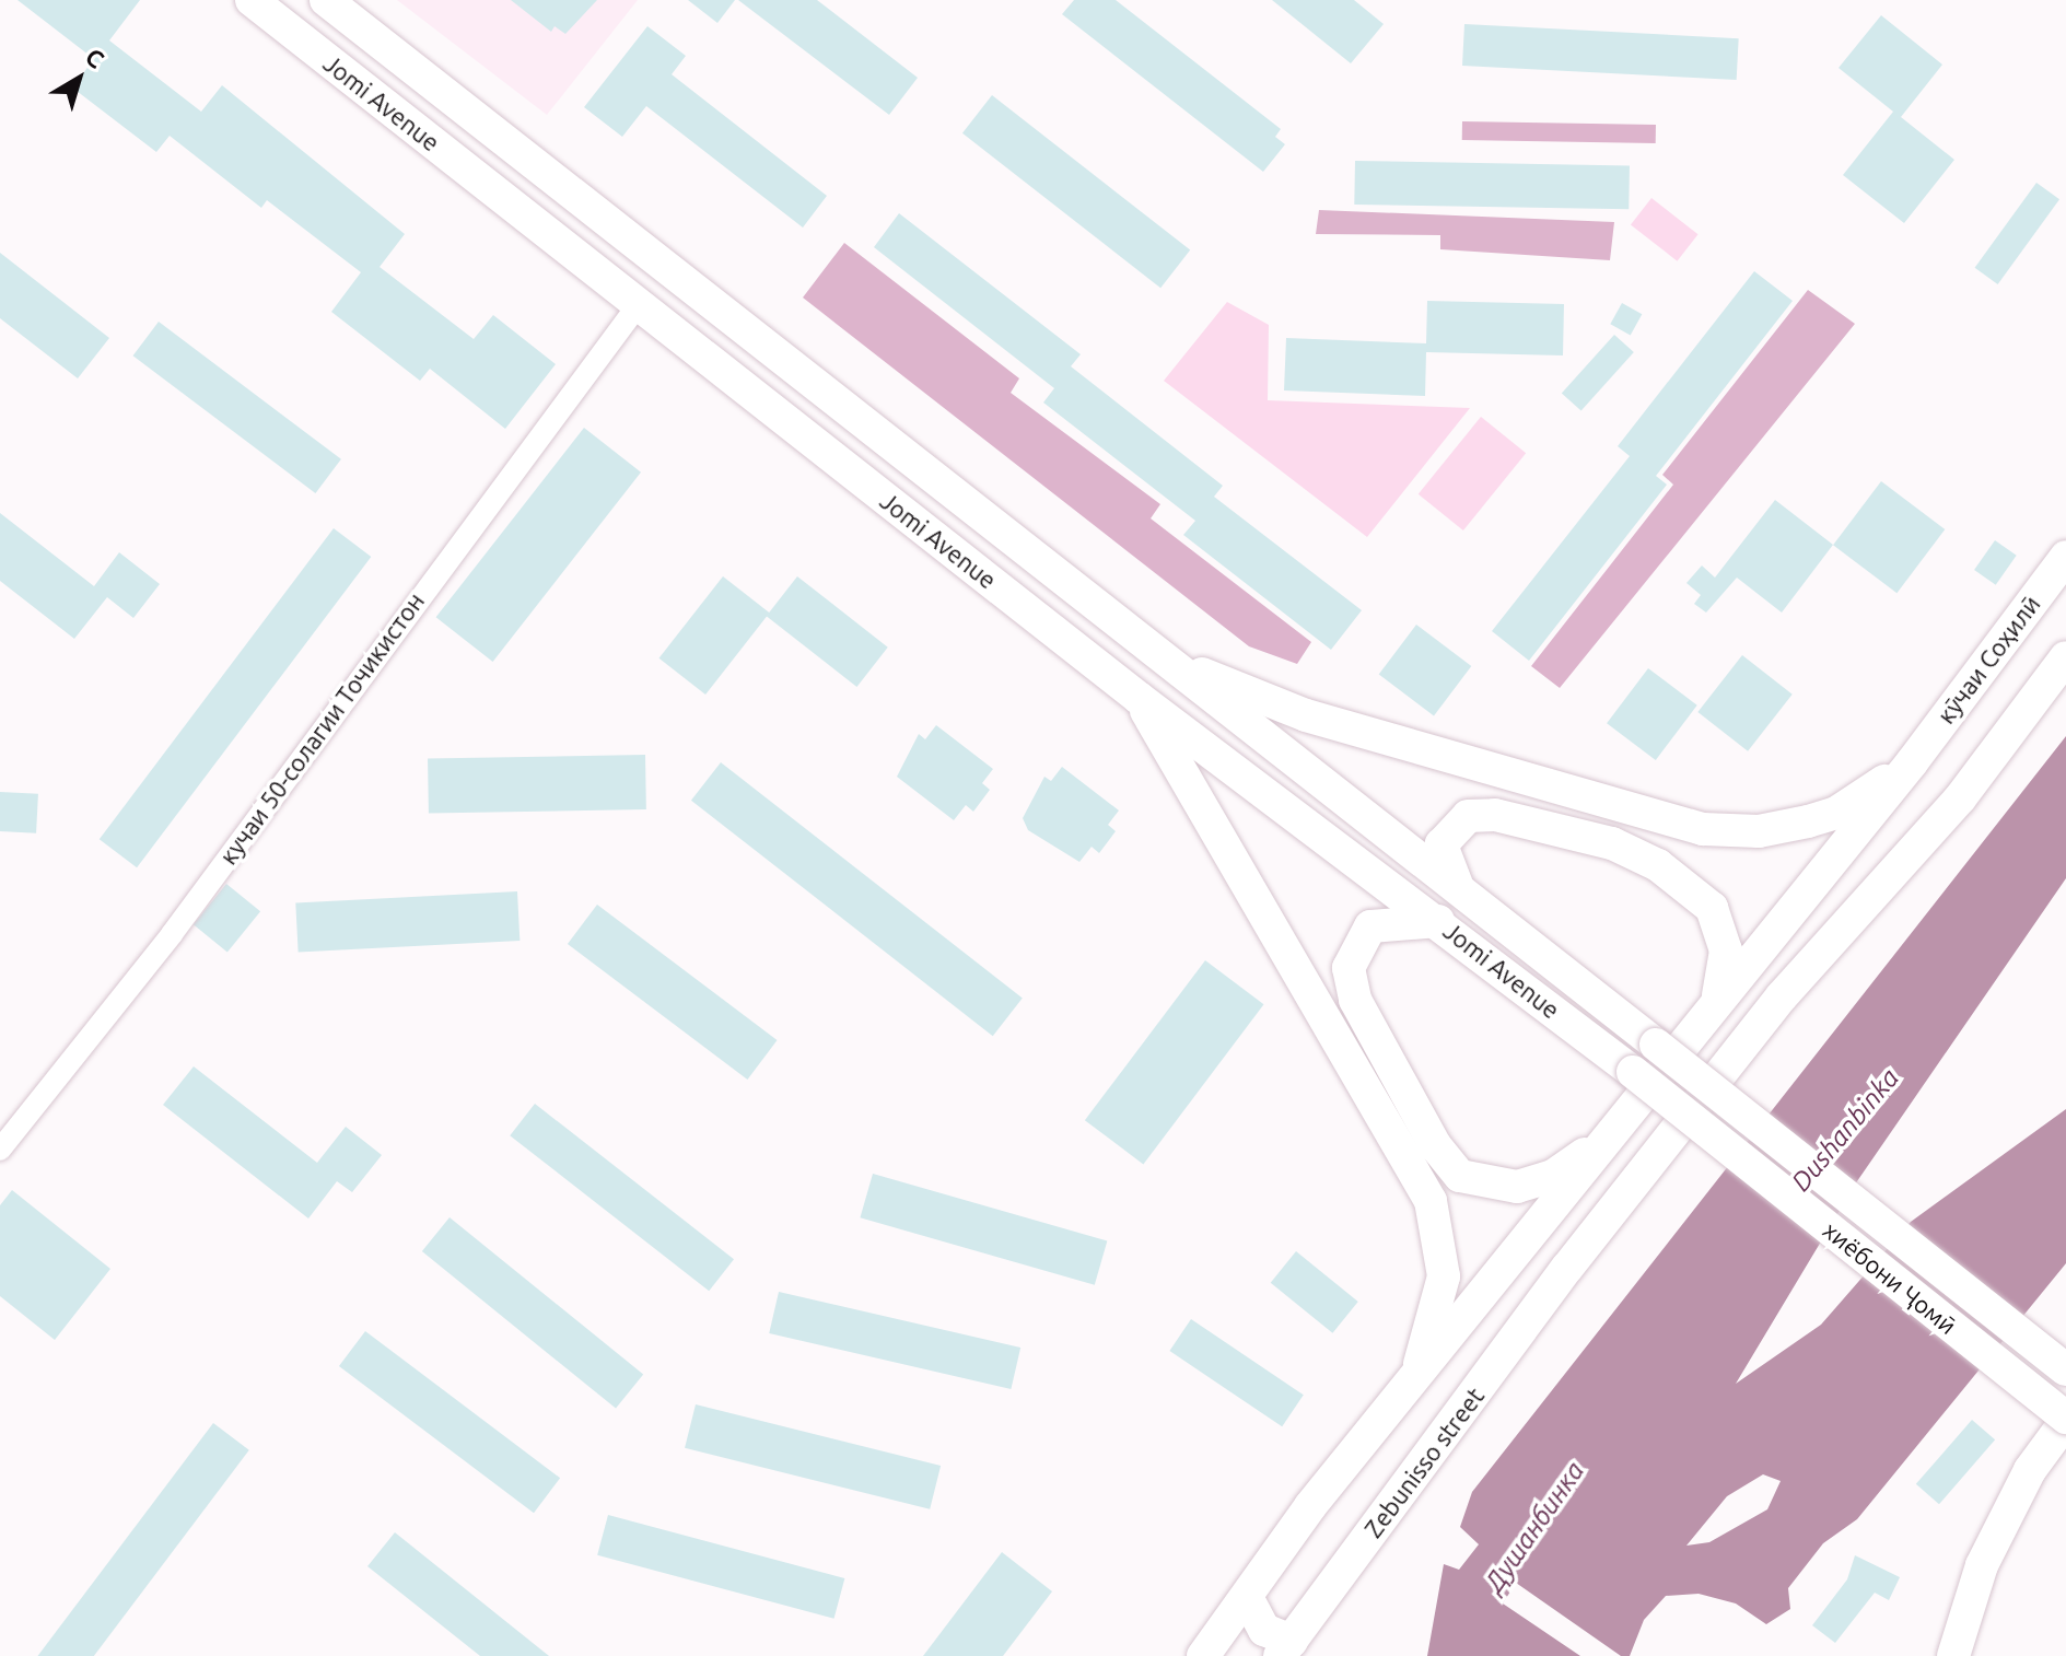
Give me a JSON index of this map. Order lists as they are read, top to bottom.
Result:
{
  "streets": {
    "main road": [
      "Jomi Avenue",
      "кӯчаи Соҳилӣ",
      "хиёбони Ҷомӣ",
      "Zebunisso street"
    ],
    "street": ["кучаи 50-солагии Точикистон"]
  },
  "crossings": [
    ["Jomi Avenue", "кучаи 50-солагии Точикистон"],
    ["Jomi Avenue", "хиёбони Ҷомӣ"]
  ],
  "water": ["Dushanbinka", "Душанбинка"],
  "north": "top right"
}
